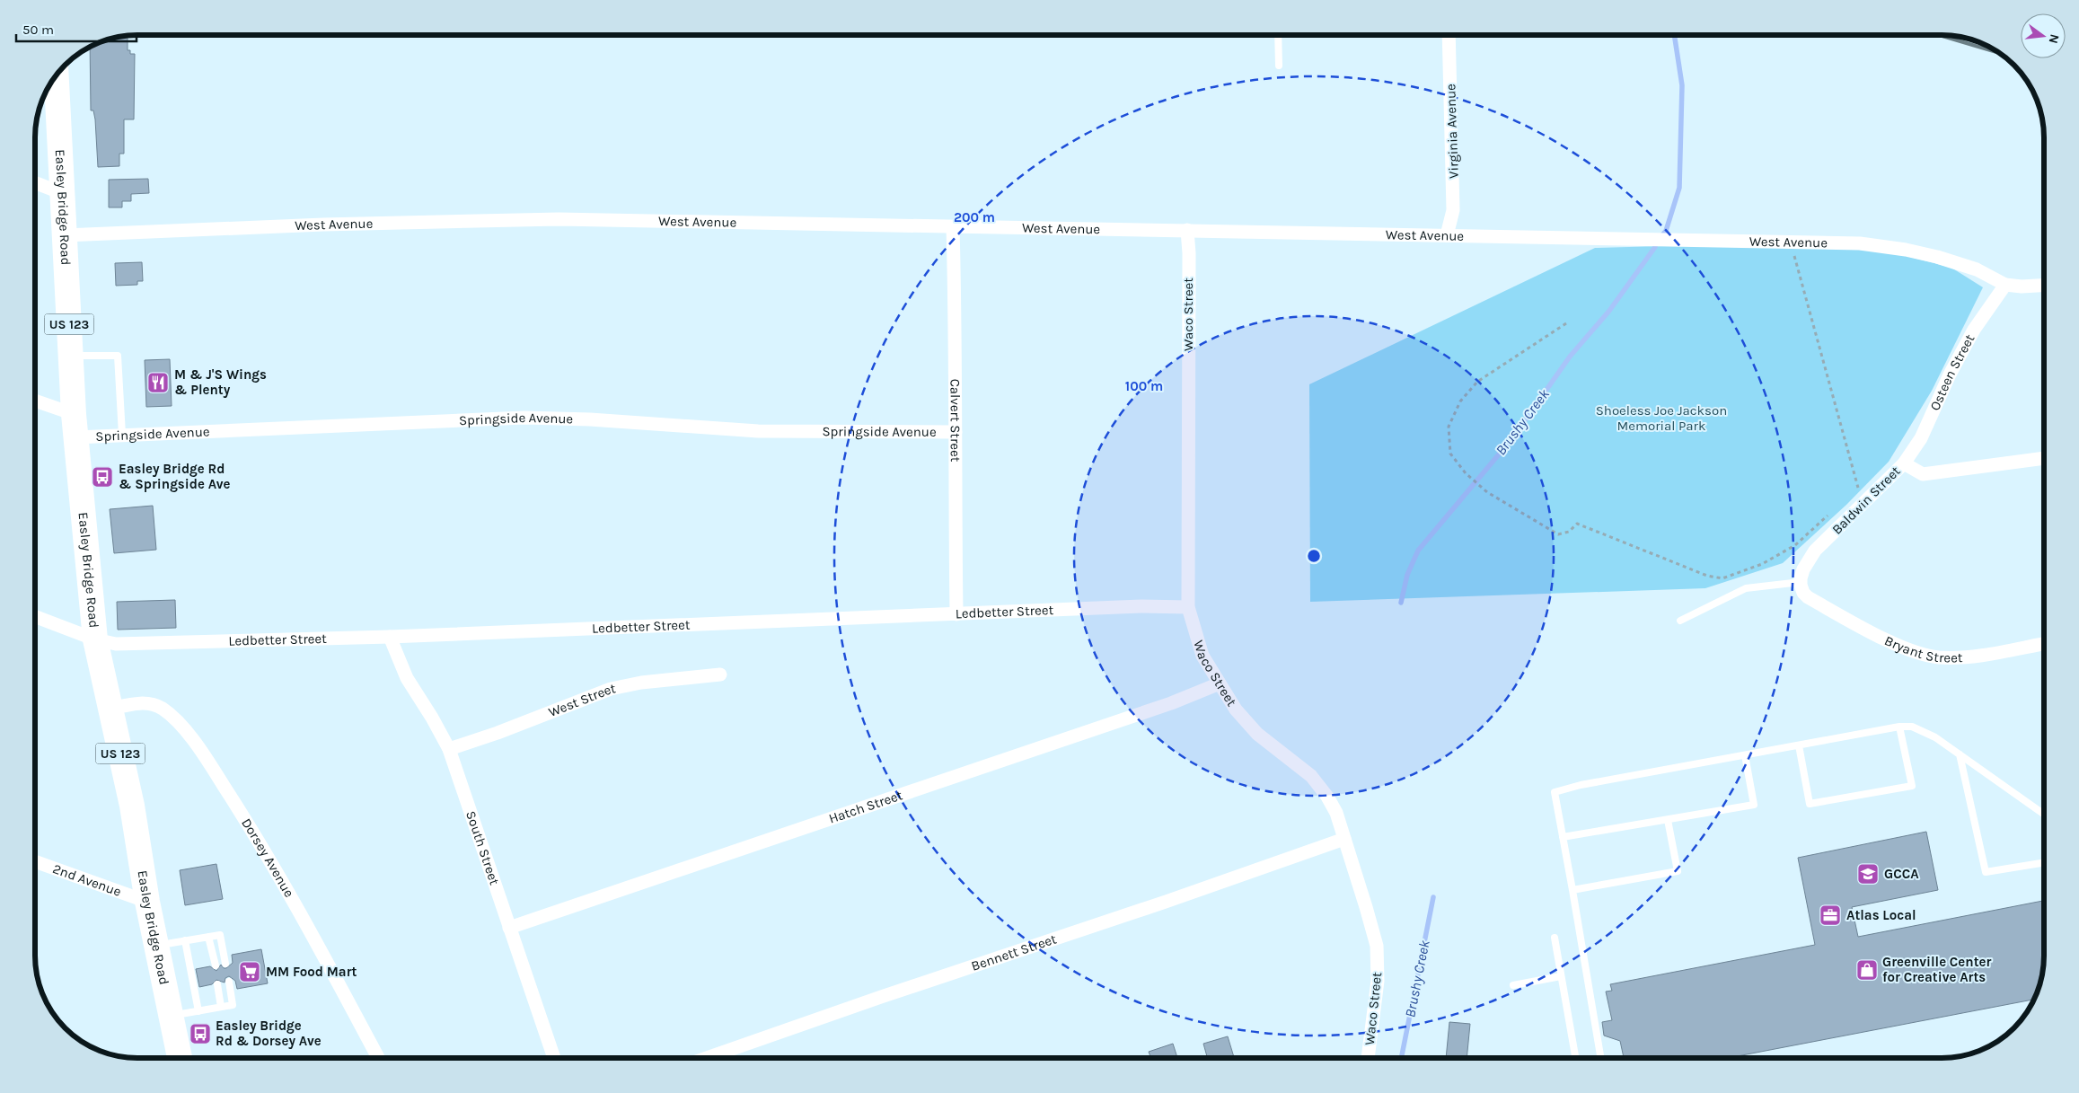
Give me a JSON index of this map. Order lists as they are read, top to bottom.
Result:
{
  "streets": {
    "highway": ["Easley Bridge Road", "US 123"],
    "street": [
      "Virginia Avenue",
      "West Avenue",
      "Waco Street",
      "Osteen Street",
      "Springside Avenue",
      "Calvert Street",
      "Baldwin Street",
      "Ledbetter Street",
      "Bryant Street",
      "West Street",
      "Hatch Street",
      "South Street",
      "Dorsey Avenue",
      "2nd Avenue",
      "Bennett Street"
    ]
  },
  "crossings": [
    ["Virginia Avenue", "West Avenue"],
    ["Easley Bridge Road", "West Avenue"],
    ["Easley Bridge Road", "Springside Avenue"],
    ["Easley Bridge Road", "Ledbetter Street"],
    ["Easley Bridge Road", "Dorsey Avenue"],
    ["Easley Bridge Road", "2nd Avenue"],
    ["West Avenue", "Waco Street"],
    ["West Avenue", "Osteen Street"],
    ["West Avenue", "Calvert Street"],
    ["Waco Street", "Ledbetter Street"],
    ["Waco Street", "Hatch Street"],
    ["Waco Street", "Bennett Street"],
    ["Osteen Street", "Baldwin Street"],
    ["Springside Avenue", "Calvert Street"],
    ["Calvert Street", "Ledbetter Street"],
    ["Baldwin Street", "Bryant Street"],
    ["Ledbetter Street", "South Street"],
    ["West Street", "South Street"],
    ["Hatch Street", "South Street"]
  ],
  "water": ["Brushy Creek"],
  "parks": ["Shoeless Joe Jackson Memorial Park"],
  "places": {
    "restaurant": ["M & J'S Wings & Plenty"],
    "bus stop": ["Easley Bridge Rd & Springside Ave", "Easley Bridge Rd & Dorsey Ave"],
    "school or university": ["GCCA"],
    "office": ["Atlas Local"],
    "shop": ["Greenville Center for Creative Arts"],
    "supermarket": ["MM Food Mart"]
  },
  "scale_bar": "50 m",
  "north": "right",
  "rings": ["200 m", "100 m"]
}
